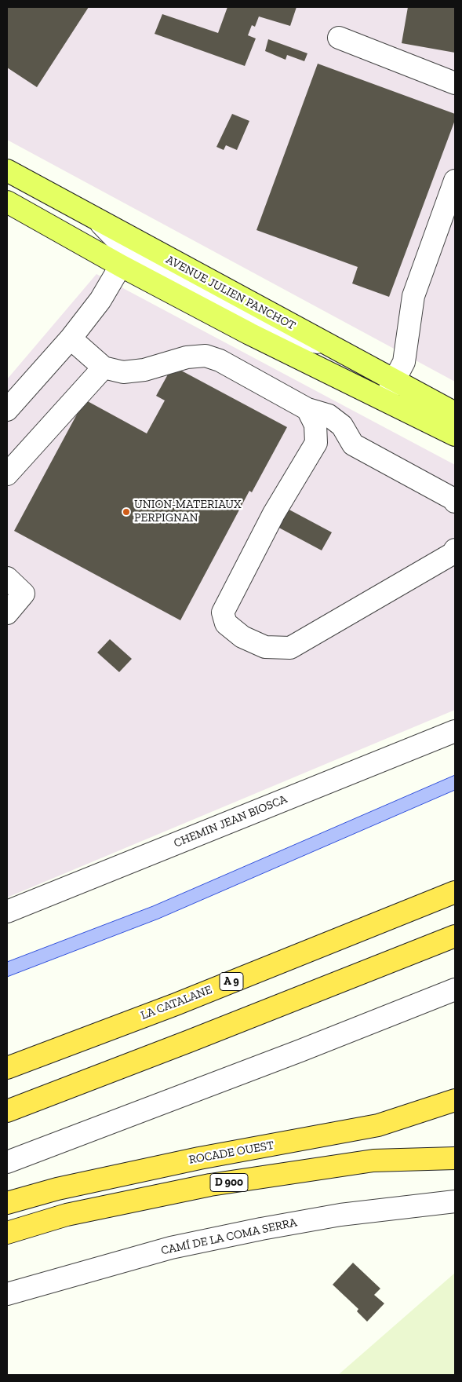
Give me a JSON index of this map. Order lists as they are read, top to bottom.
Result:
{
  "streets": {
    "highway": [
      "A 9",
      "LA CATALANE",
      "ROCADE OUEST",
      "D 900"
    ],
    "main road": ["AVENUE JULIEN PANCHOT"],
    "street": ["CHEMIN JEAN BIOSCA", "CAMÍ DE LA COMA SERRA"]
  },
  "places": ["UNION-MATERIAUX PERPIGNAN"]
}
